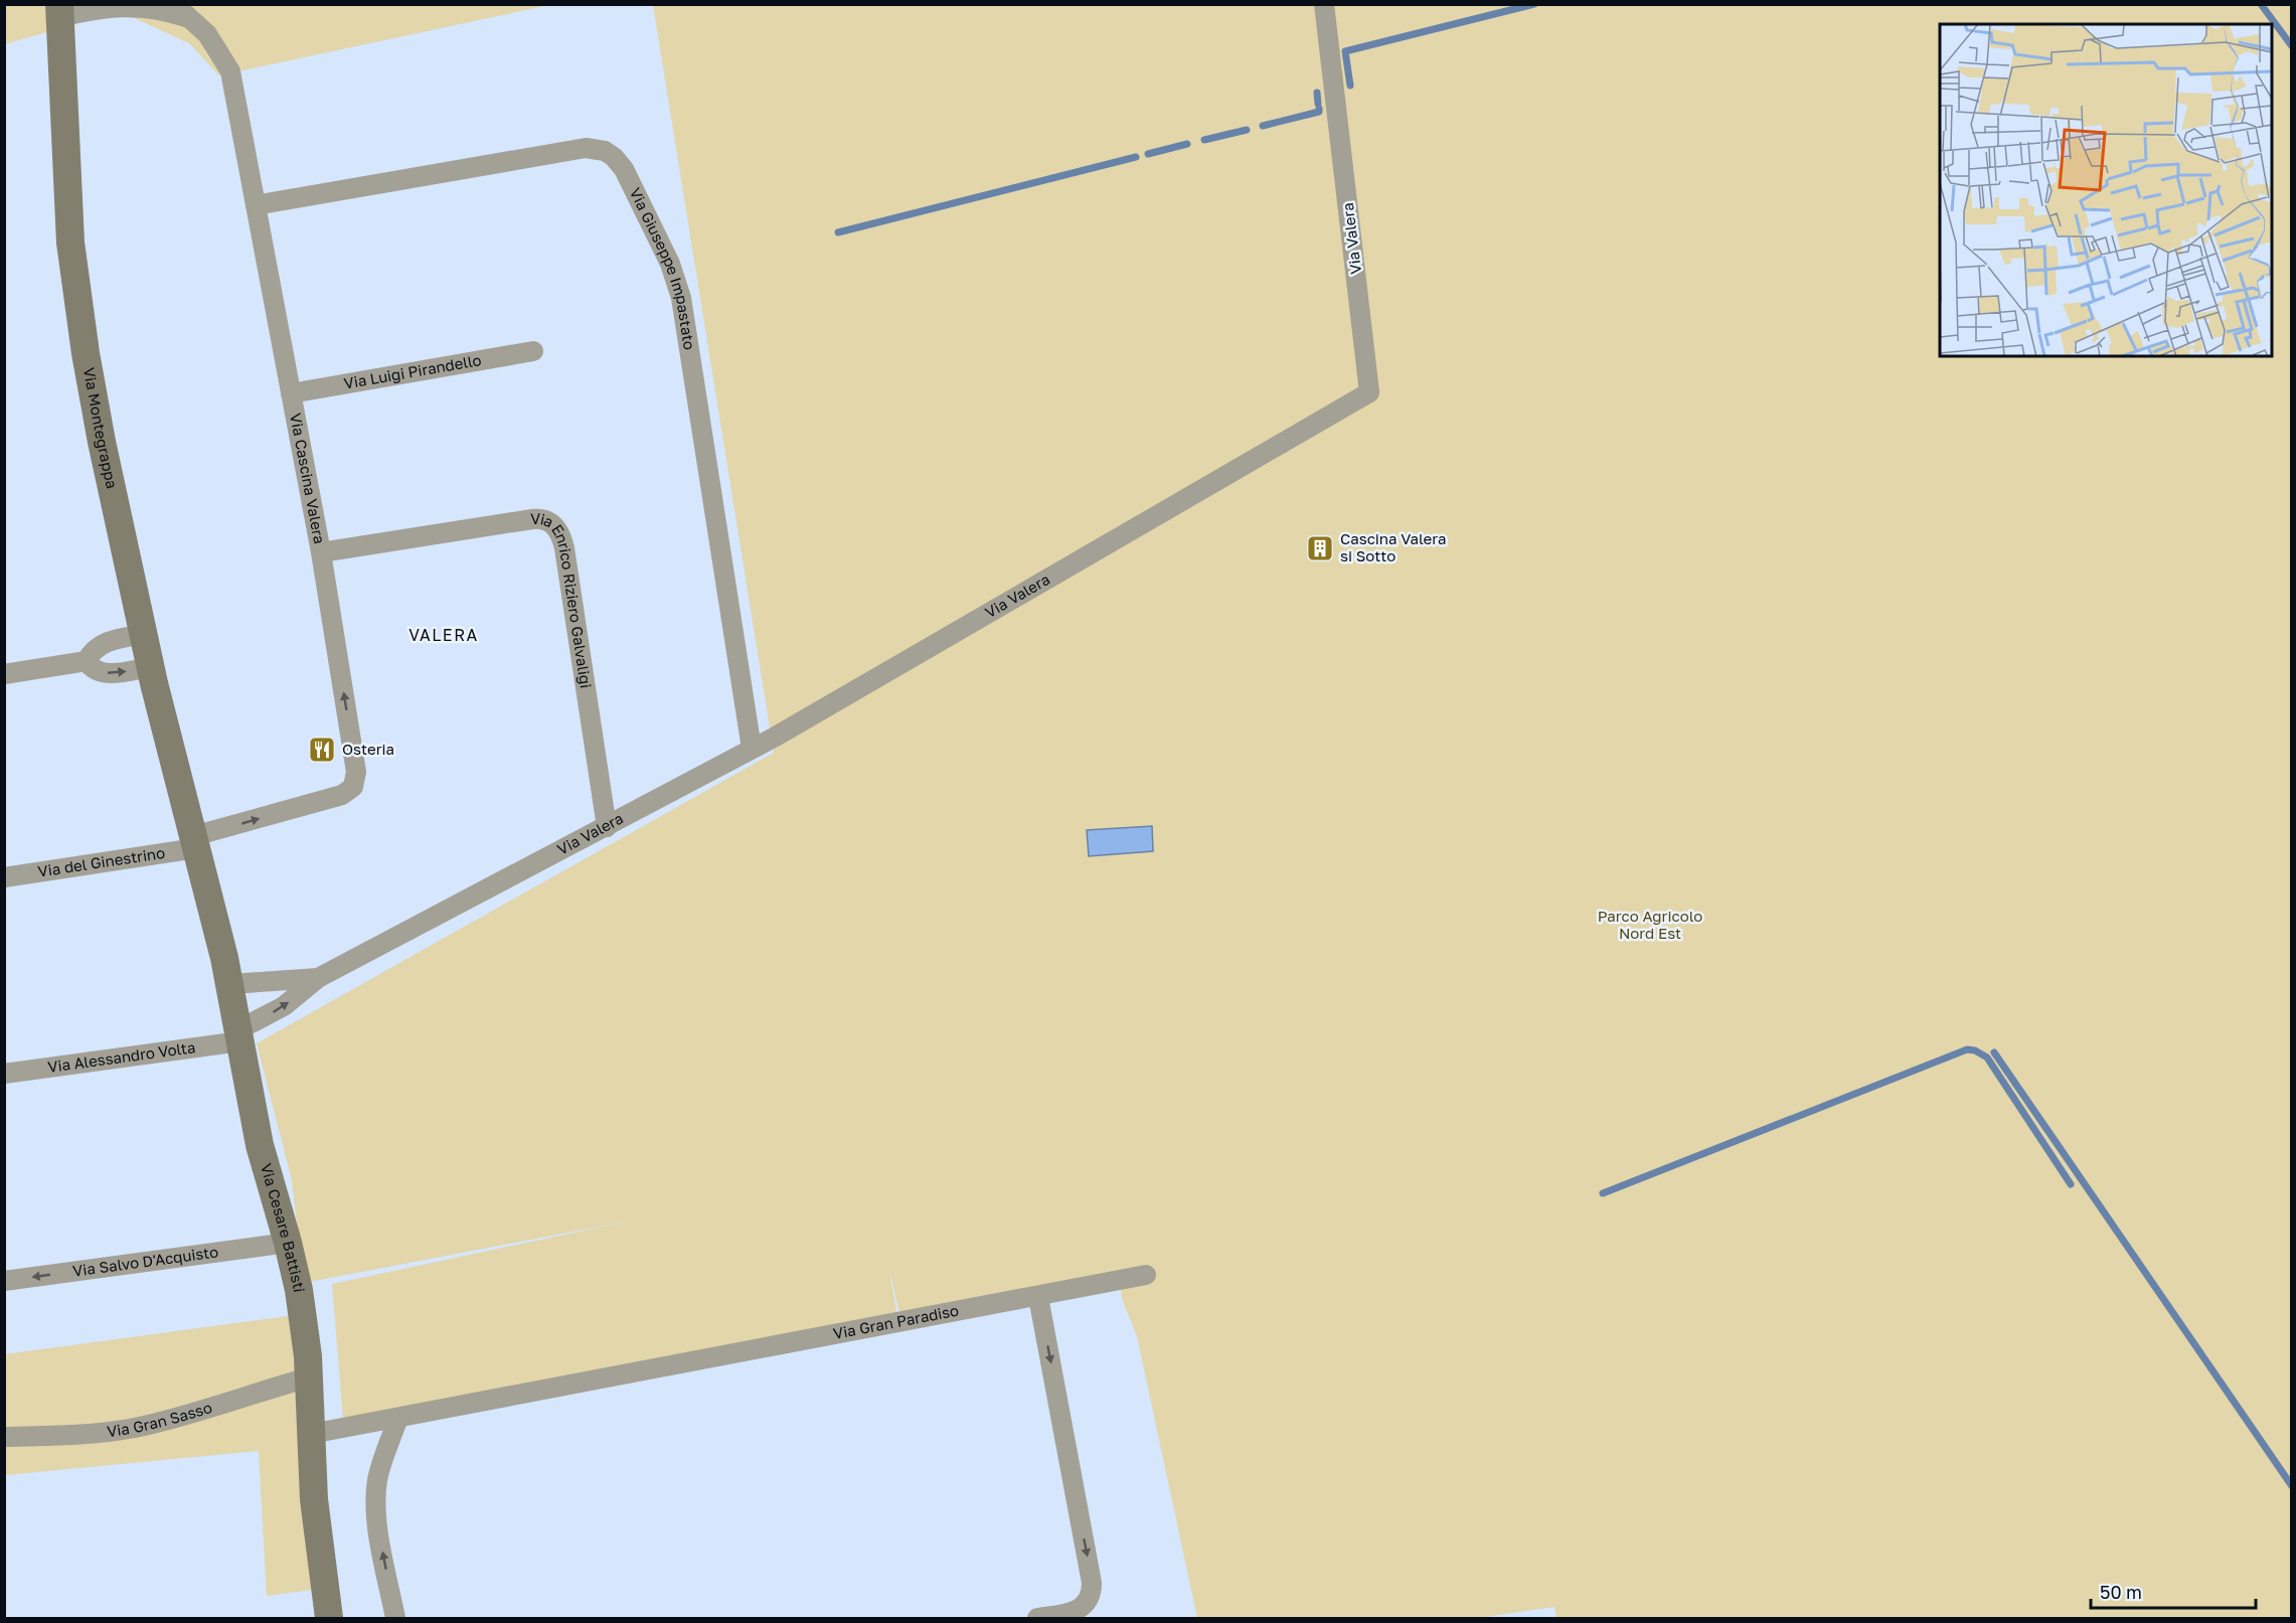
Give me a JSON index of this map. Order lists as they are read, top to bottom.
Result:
{
  "streets": {
    "street": [
      "Via Valera",
      "Via Giuseppe Impastato",
      "Via Luigi Pirandello",
      "Via Montegrappa",
      "Via Cascina Valera",
      "Via Enrico Riziero Galvaligi",
      "Via del Ginestrino",
      "Via Alessandro Volta",
      "Via Cesare Battisti",
      "Via Salvo D'Acquisto",
      "Via Gran Paradiso",
      "Via Gran Sasso"
    ]
  },
  "crossings": [
    ["Via Valera", "Via Giuseppe Impastato"],
    ["Via Valera", "Via Enrico Riziero Galvaligi"],
    ["Via Valera", "Via Alessandro Volta"],
    ["Via Valera", "Via Cesare Battisti"],
    ["Via Giuseppe Impastato", "Via Cascina Valera"],
    ["Via Luigi Pirandello", "Via Cascina Valera"],
    ["Via Montegrappa", "Via Cascina Valera"],
    ["Via Montegrappa", "Via del Ginestrino"],
    ["Via Montegrappa", "Via Cesare Battisti"],
    ["Via Cascina Valera", "Via Enrico Riziero Galvaligi"],
    ["Via Cascina Valera", "Via del Ginestrino"],
    ["Via Cascina Valera", "Via Cesare Battisti"],
    ["Via del Ginestrino", "Via Cesare Battisti"],
    ["Via Alessandro Volta", "Via Cesare Battisti"],
    ["Via Cesare Battisti", "Via Salvo D'Acquisto"],
    ["Via Cesare Battisti", "Via Gran Paradiso"],
    ["Via Cesare Battisti", "Via Gran Sasso"]
  ],
  "one_way": ["Via Salvo D'Acquisto"],
  "districts": ["VALERA"],
  "parks": ["Parco Agricolo Nord Est"],
  "places": {
    "building": ["Cascina Valera si Sotto"],
    "restaurant": ["Osteria"]
  },
  "scale_bar": "50 m"
}
